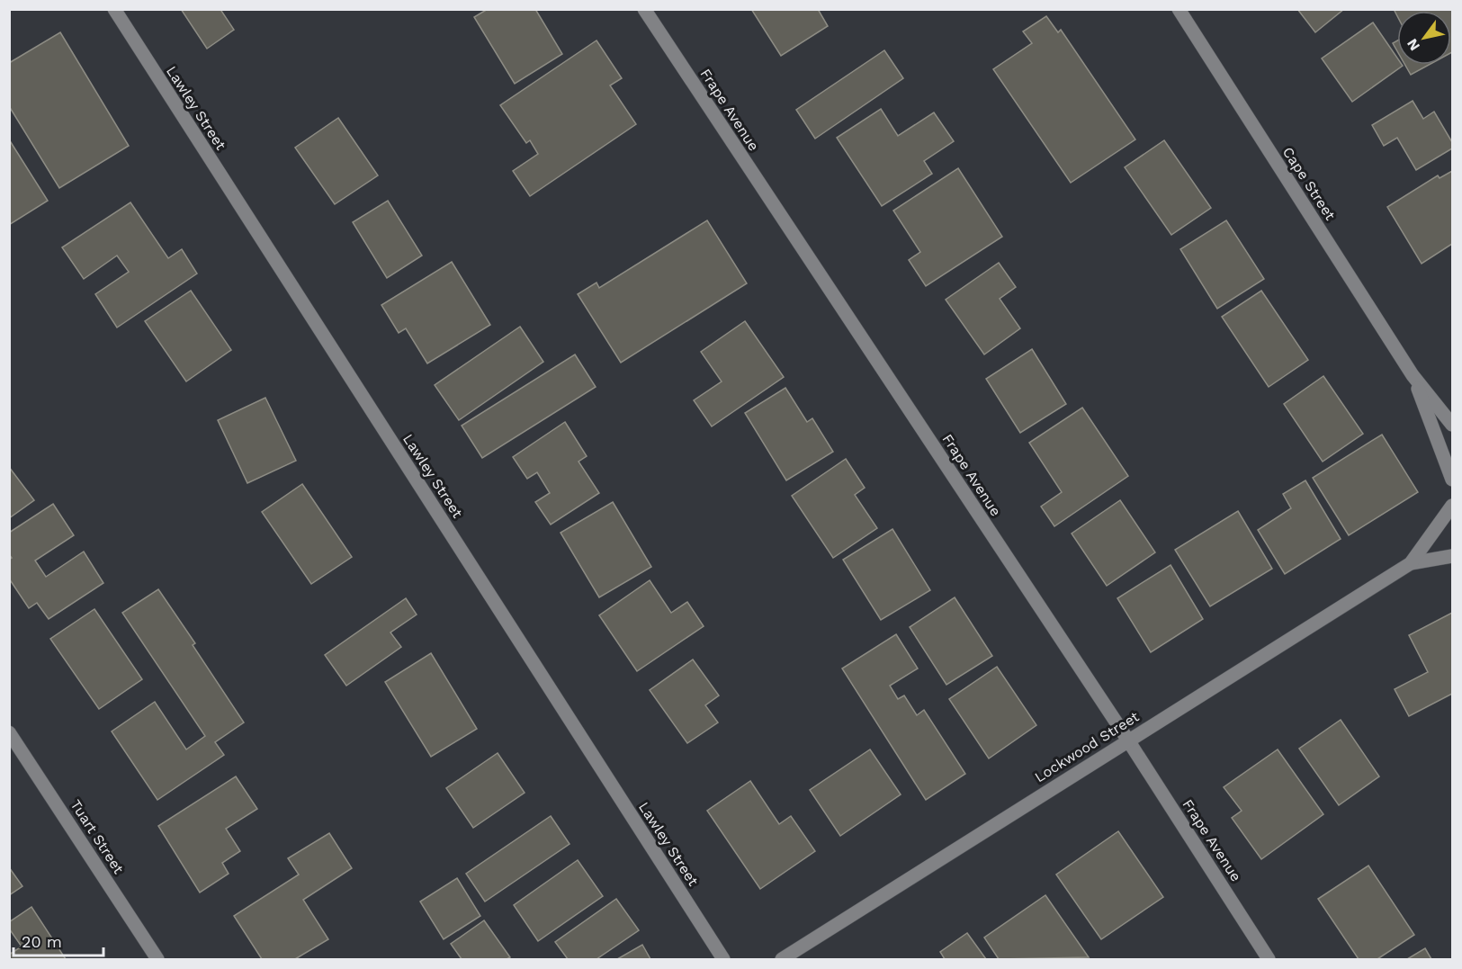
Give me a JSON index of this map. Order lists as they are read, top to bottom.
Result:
{
  "streets": {
    "street": [
      "Lawley Street",
      "Frape Avenue",
      "Cape Street",
      "Lockwood Street",
      "Tuart Street"
    ]
  },
  "crossings": [
    ["Frape Avenue", "Lockwood Street"]
  ],
  "scale_bar": "20 m",
  "north": "bottom left"
}
